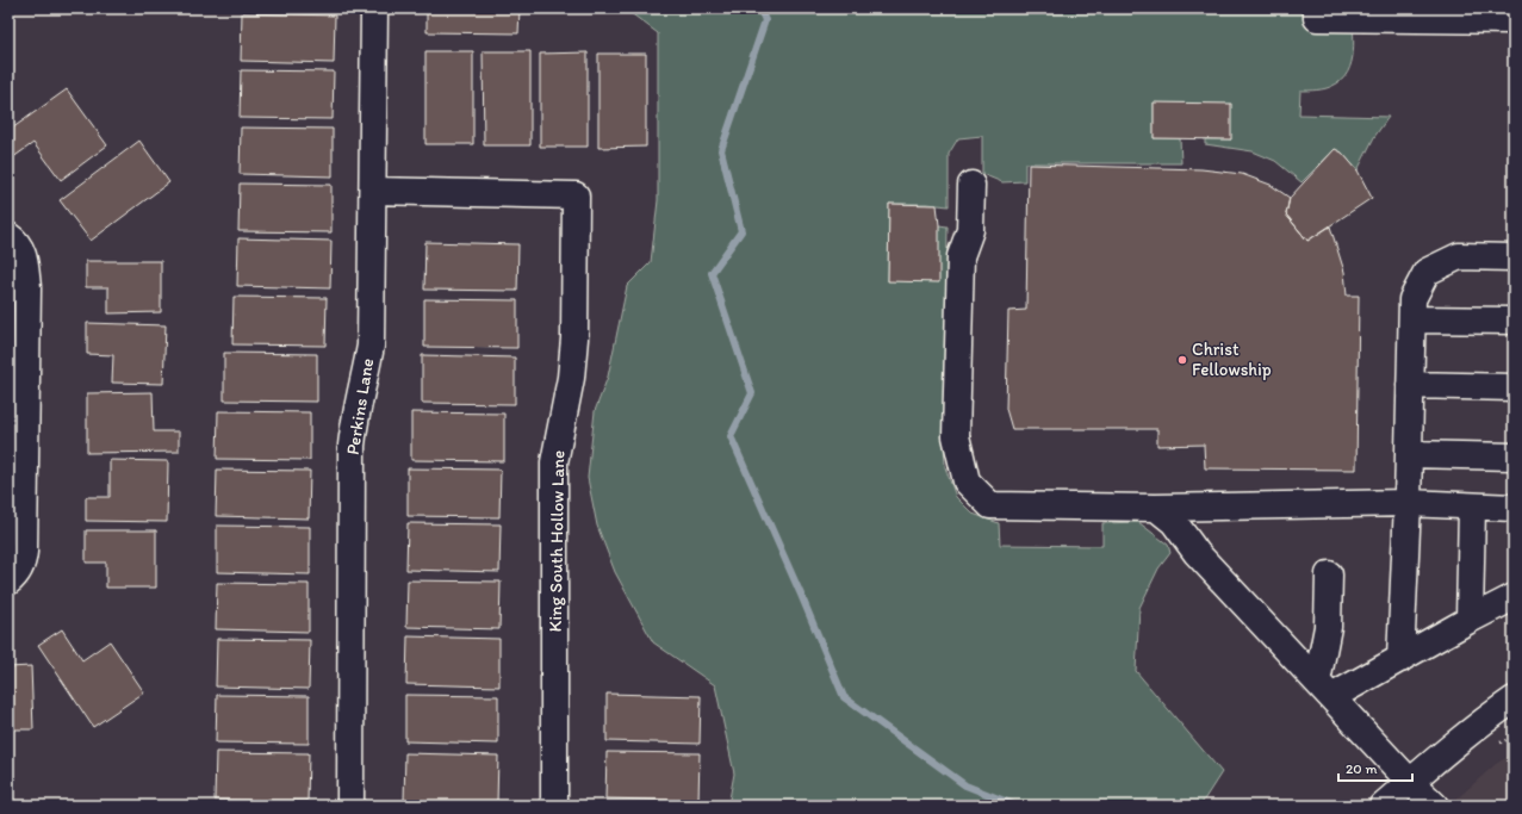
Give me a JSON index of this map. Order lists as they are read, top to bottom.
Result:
{
  "streets": {
    "street": ["Perkins Lane", "King South Hollow Lane"]
  },
  "crossings": [
    ["Perkins Lane", "King South Hollow Lane"]
  ],
  "places": ["Christ Fellowship"],
  "scale_bar": "20 m"
}
